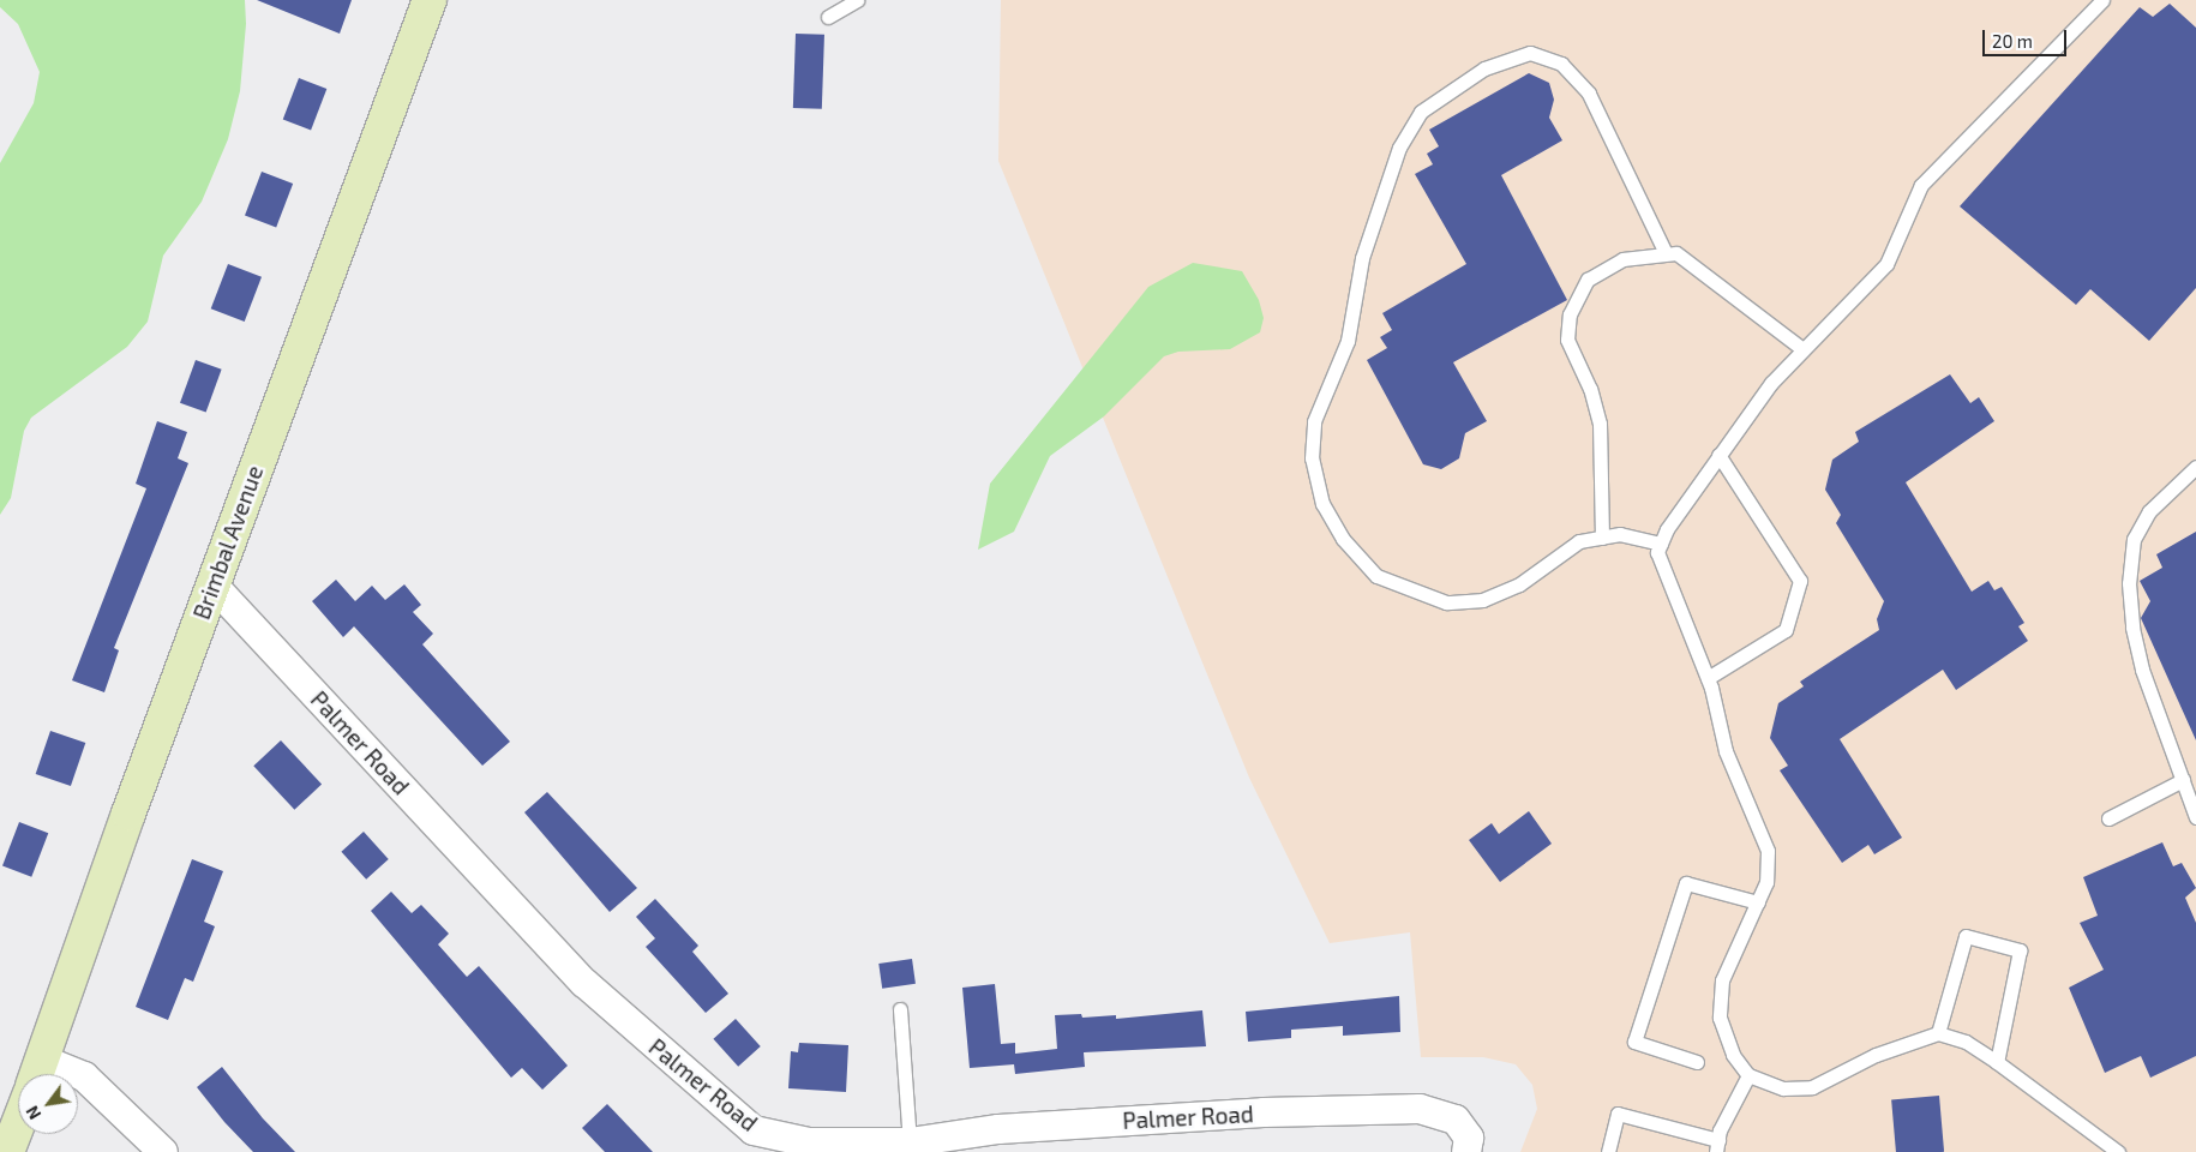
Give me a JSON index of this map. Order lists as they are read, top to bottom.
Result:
{
  "streets": {
    "main road": ["Brimbal Avenue"],
    "street": ["Palmer Road"]
  },
  "crossings": [
    ["Brimbal Avenue", "Palmer Road"]
  ],
  "scale_bar": "20 m",
  "north": "bottom left"
}
